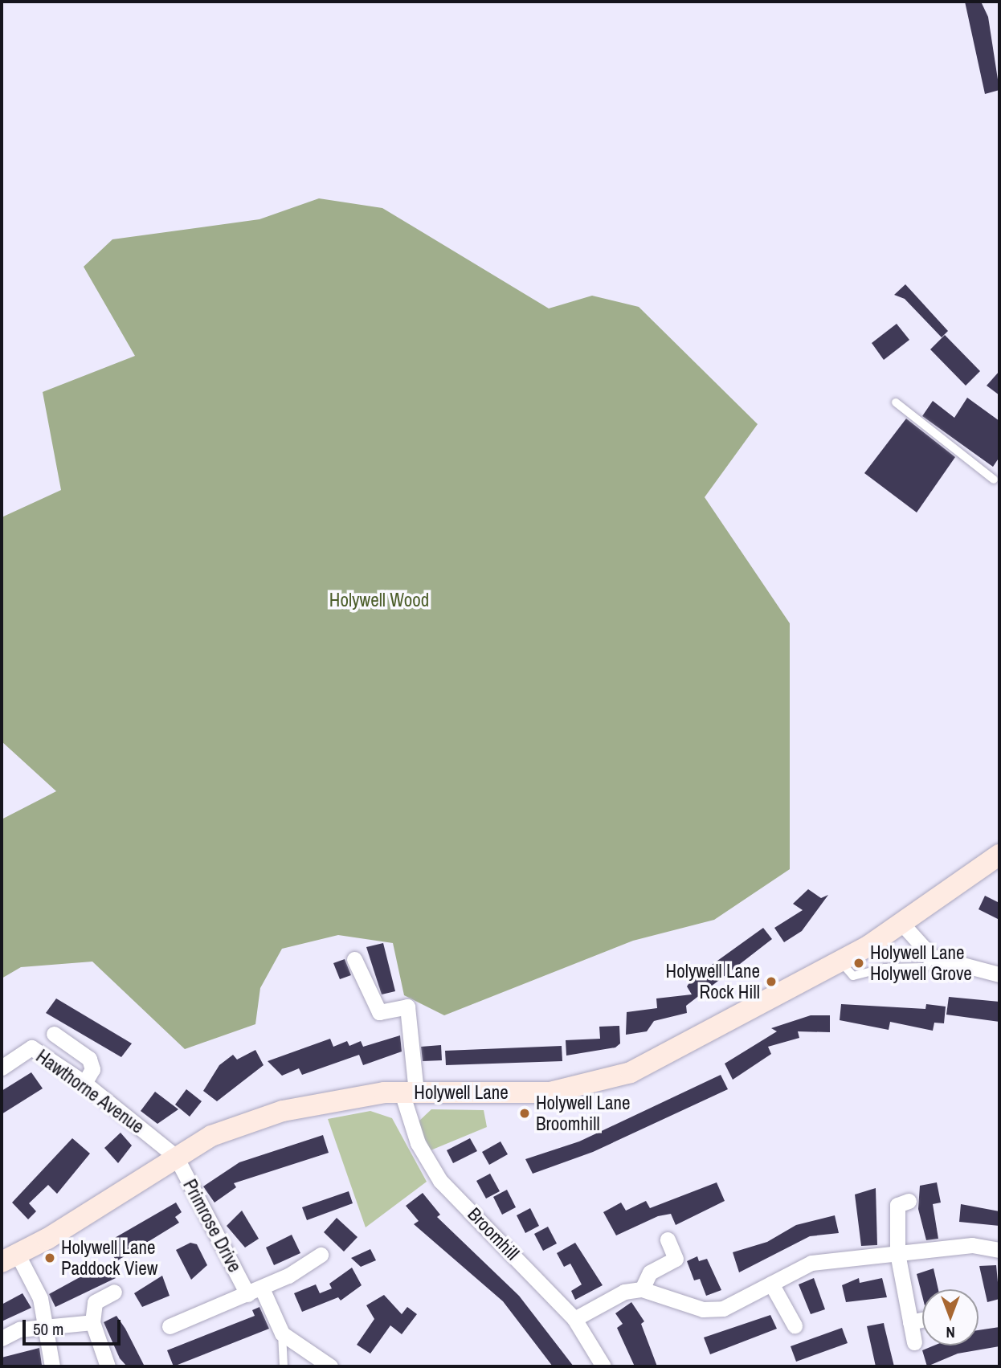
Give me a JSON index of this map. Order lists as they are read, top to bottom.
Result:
{
  "streets": {
    "main road": ["Holywell Lane"],
    "street": ["Hawthorne Avenue", "Primrose Drive", "Broomhill"]
  },
  "crossings": [
    ["Hawthorne Avenue", "Holywell Lane"],
    ["Hawthorne Avenue", "Primrose Drive"],
    ["Holywell Lane", "Primrose Drive"],
    ["Holywell Lane", "Broomhill"]
  ],
  "parks": ["Holywell Wood"],
  "places": [
    "Holywell Lane Holywell Grove",
    "Holywell Lane Rock Hill",
    "Holywell Lane Broomhill",
    "Holywell Lane Paddock View"
  ],
  "scale_bar": "50 m",
  "north": "bottom"
}
